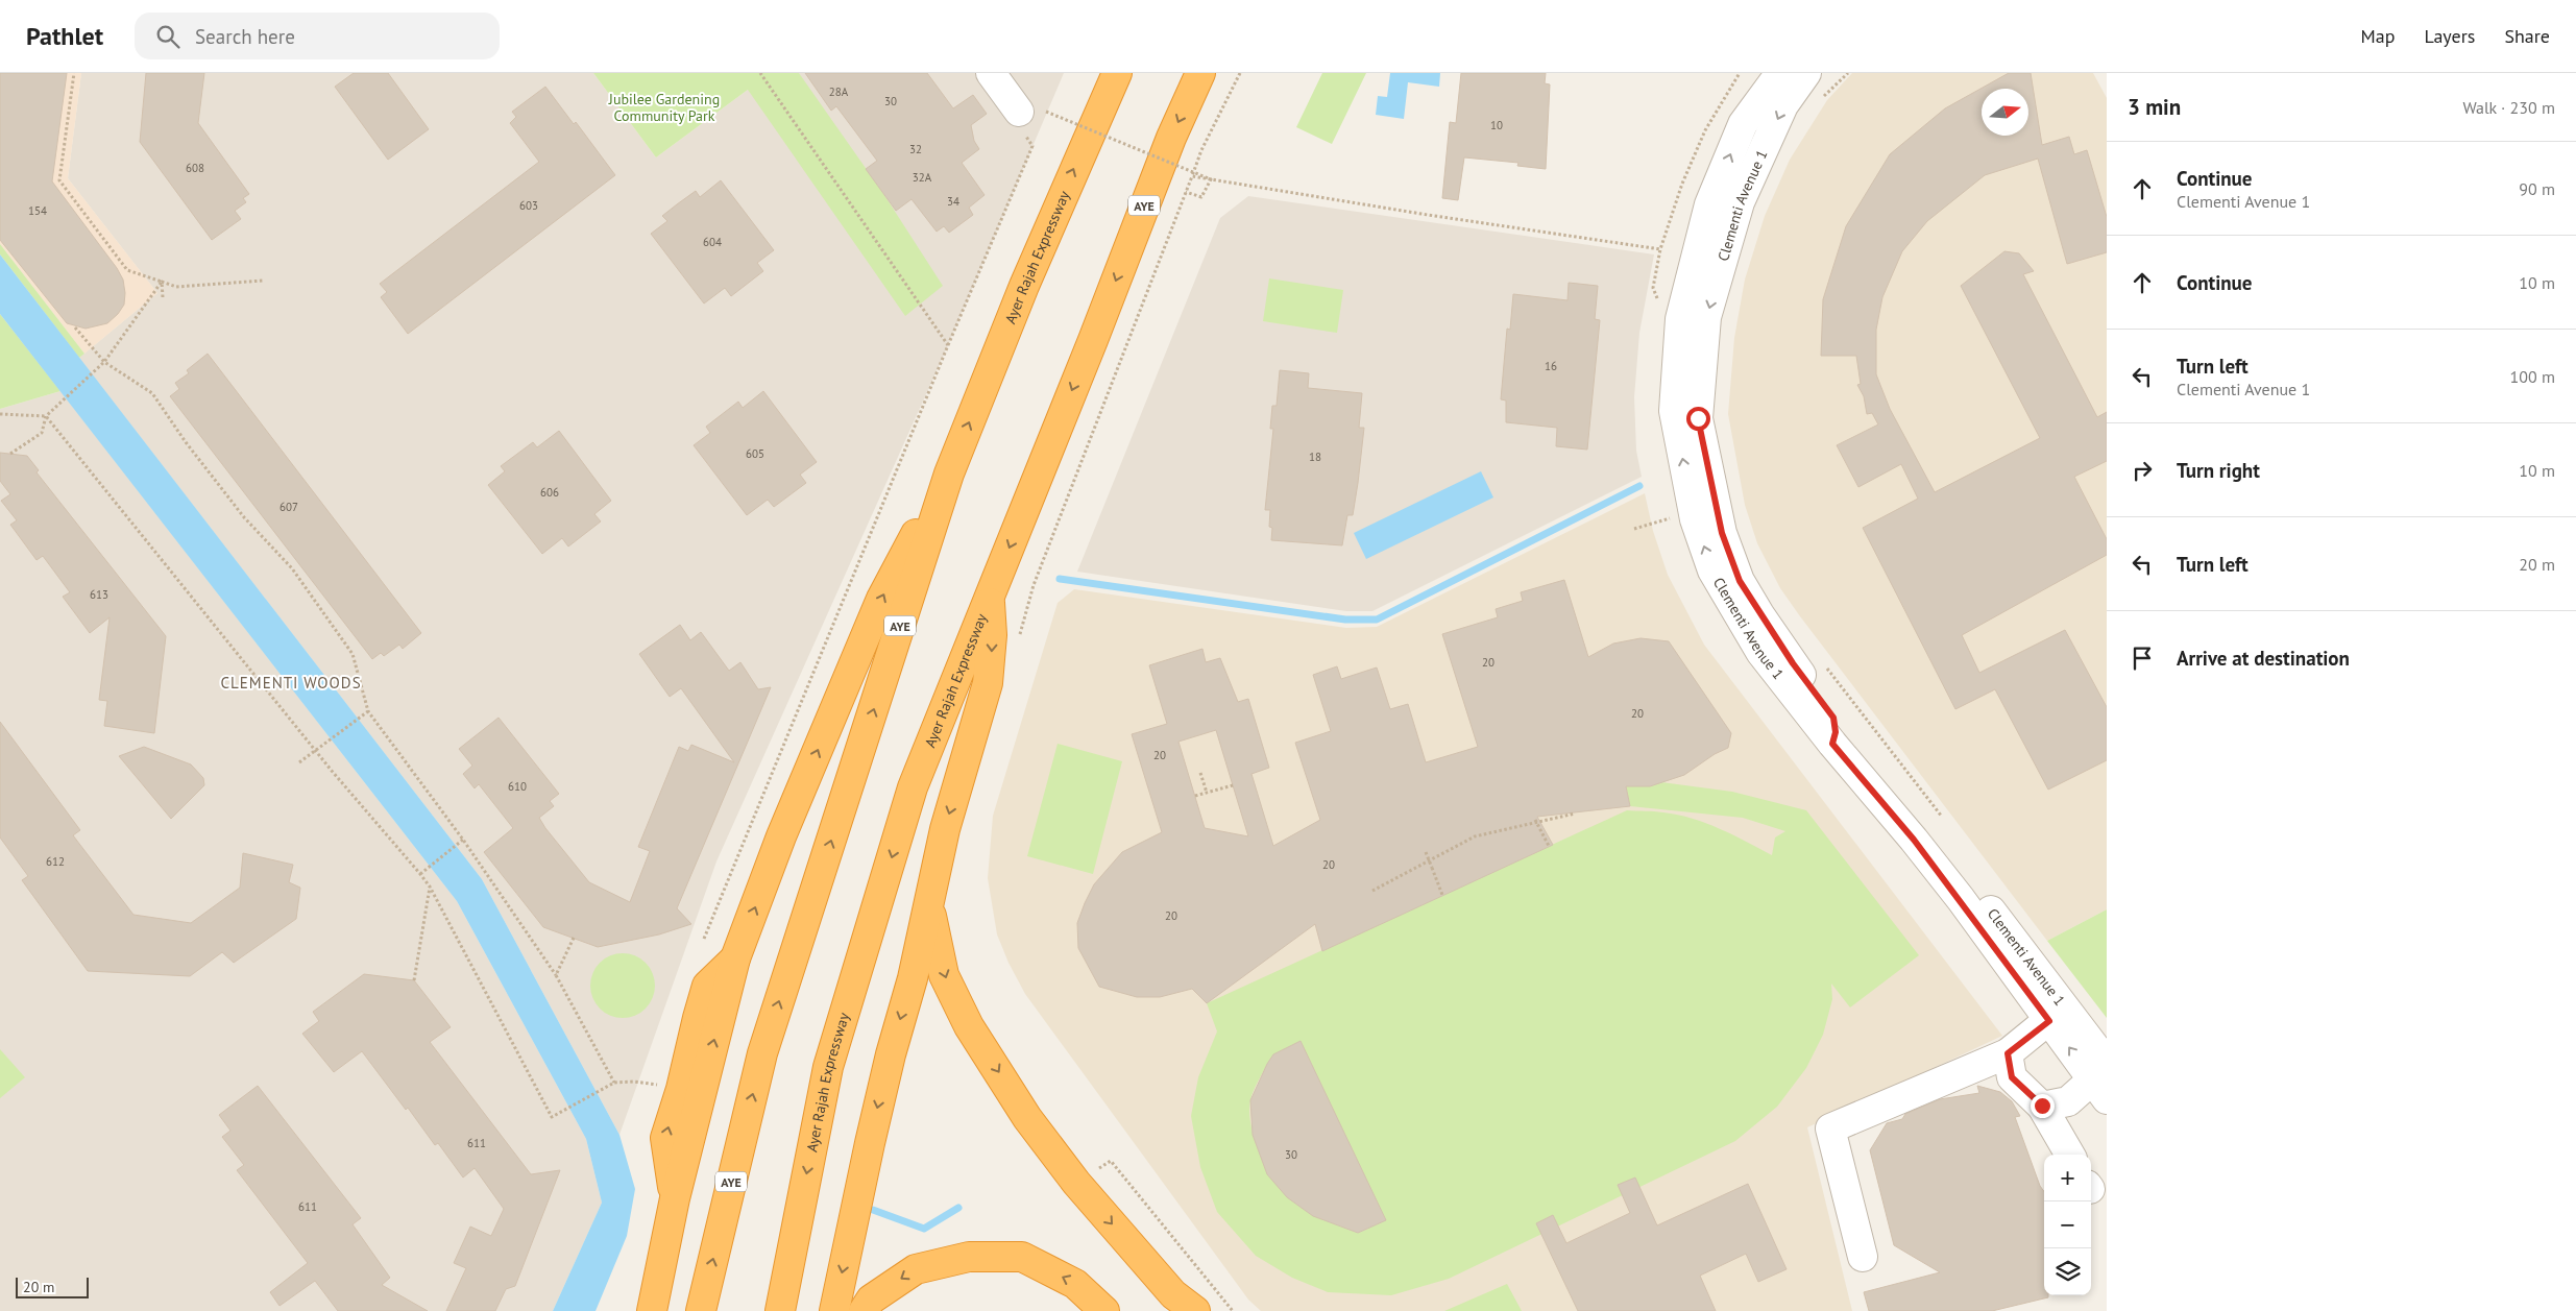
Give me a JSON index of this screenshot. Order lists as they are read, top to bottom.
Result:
{
  "streets": {
    "highway": ["AYE", "Ayer Rajah Expressway"],
    "street": ["Clementi Avenue 1"]
  },
  "districts": ["CLEMENTI WOODS"],
  "parks": ["Jubilee Gardening Community Park"],
  "house_numbers": [
    "28A",
    "30",
    "10",
    "32",
    "608",
    "32A",
    "34",
    "603",
    "154",
    "604",
    "16",
    "605",
    "18",
    "606",
    "607",
    "613",
    "20",
    "20",
    "20",
    "610",
    "612",
    "20",
    "20",
    "611",
    "30",
    "611"
  ],
  "scale_bar": "20 m",
  "north": "right",
  "page": {
    "header": "Pathlet",
    "search": "Search here",
    "nav": ["Map", "Layers", "Share"],
    "heading": ["3 min", "Walk · 230 m"],
    "list": [
      ["Continue", "Clementi Avenue 1", "90 m"],
      ["Continue", "10 m"],
      ["Turn left", "Clementi Avenue 1", "100 m"],
      ["Turn right", "10 m"],
      ["Turn left", "20 m"],
      "Arrive at destination"
    ],
    "map_buttons": ["+", "−"],
    "scale": "20 m"
  }
}
